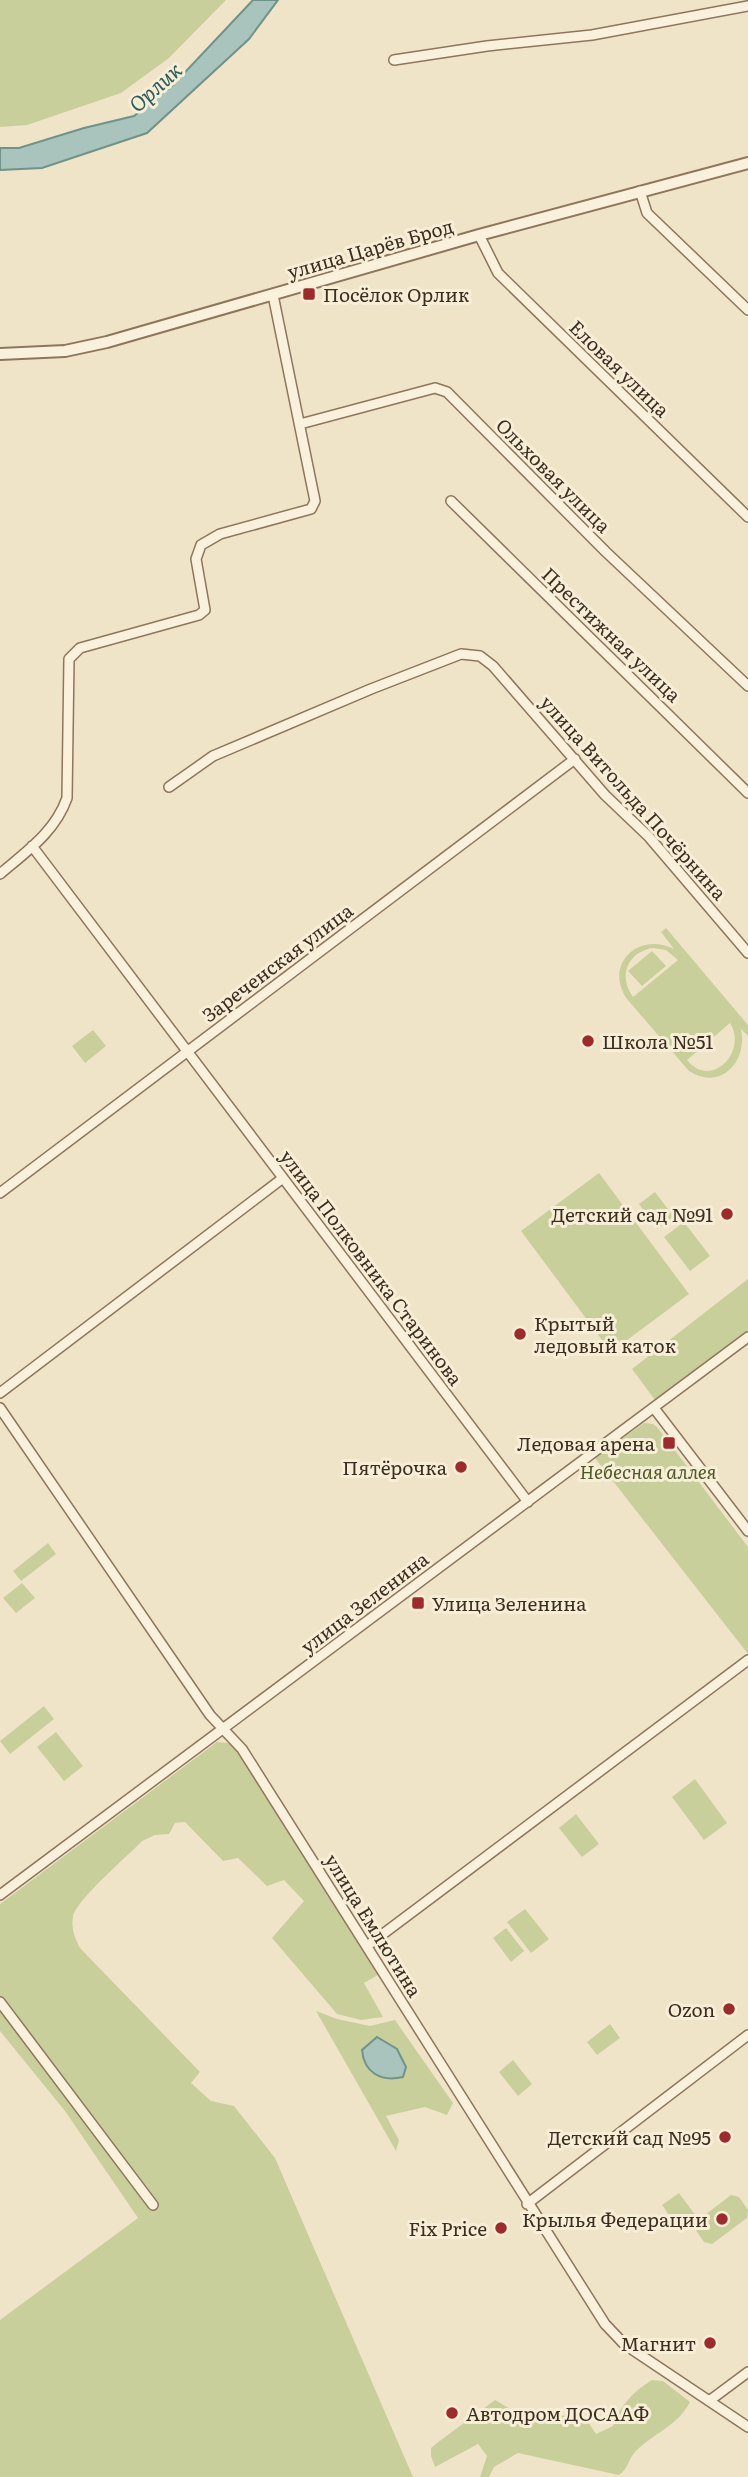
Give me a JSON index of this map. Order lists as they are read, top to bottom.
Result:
{
  "streets": {
    "street": [
      "улица Царёв Брод",
      "Еловая улица",
      "Ольховая улица",
      "Престижная улица",
      "улица Витольда Почёрнина",
      "Зареченская улица",
      "улица Полковника Старинова",
      "улица Зеленина",
      "улица Емлютина"
    ]
  },
  "crossings": [
    ["улица Царёв Брод", "Еловая улица"],
    ["улица Витольда Почёрнина", "Зареченская улица"],
    ["Зареченская улица", "улица Полковника Старинова"],
    ["улица Полковника Старинова", "улица Зеленина"],
    ["улица Зеленина", "улица Емлютина"]
  ],
  "water": ["Орлик"],
  "parks": ["Небесная аллея"],
  "places": {
    "transit": ["Посёлок Орлик", "Ледовая арена", "Улица Зеленина"],
    "other": [
      "Школа №51",
      "Детский сад №91",
      "Крытый ледовый каток",
      "Пятёрочка",
      "Ozon",
      "Детский сад №95",
      "Крылья Федерации",
      "Fix Price",
      "Магнит",
      "Автодром ДОСААФ"
    ]
  }
}
